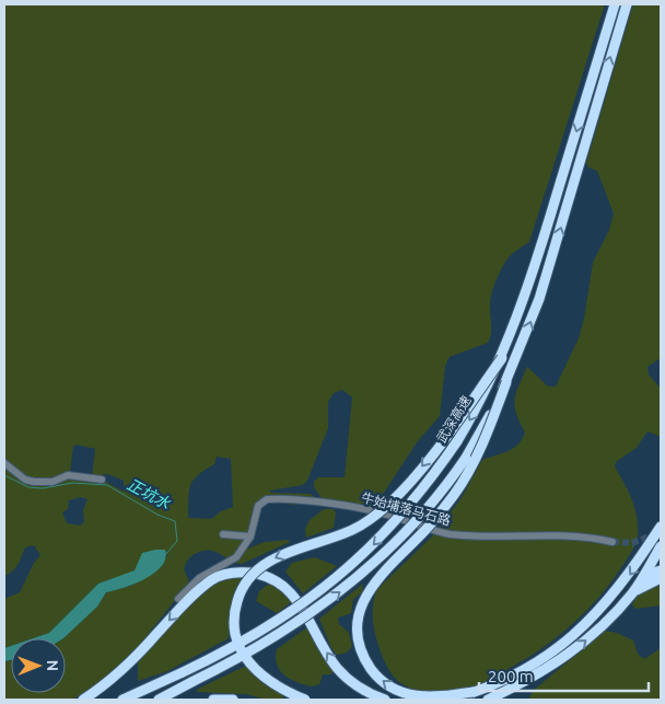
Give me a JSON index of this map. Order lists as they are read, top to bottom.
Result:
{
  "streets": {
    "highway": ["武深高速"],
    "street": ["牛始埔落马石路"]
  },
  "water": ["正坑水"],
  "scale_bar": "200 m",
  "north": "right"
}
